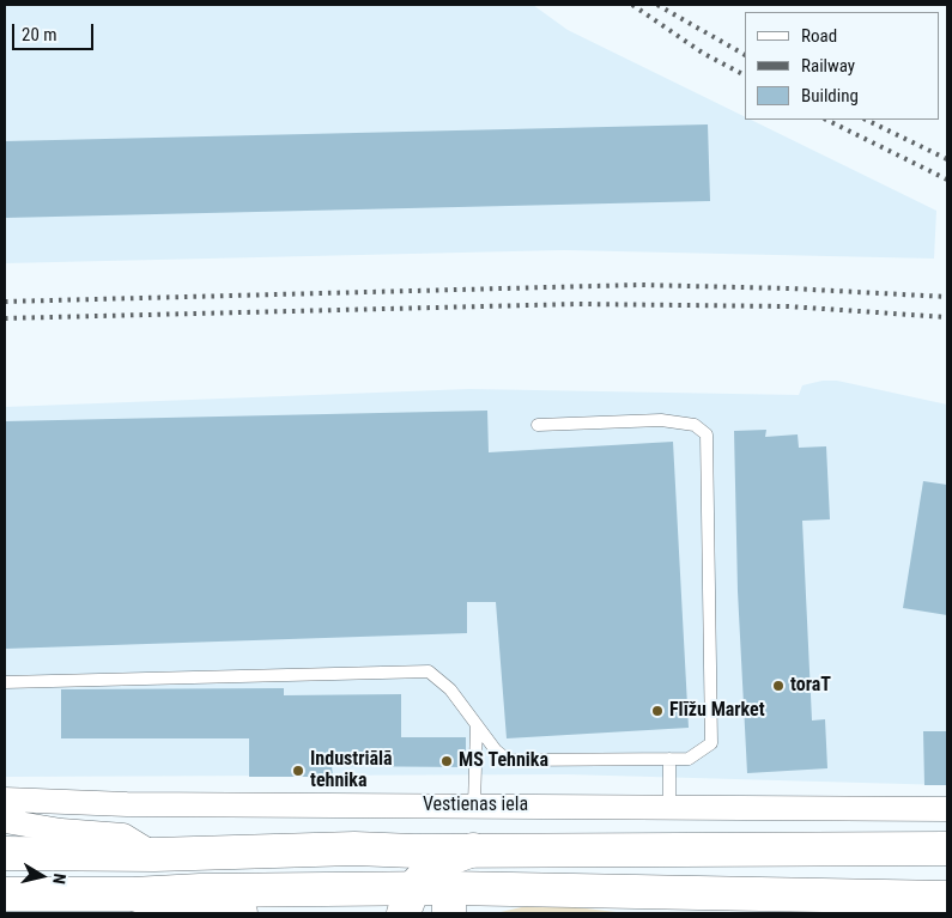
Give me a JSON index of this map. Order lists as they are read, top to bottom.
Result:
{
  "streets": {
    "street": ["Vestienas iela"]
  },
  "places": [
    "toraT",
    "Flīžu Market",
    "MS Tehnika",
    "Industriālā tehnika"
  ],
  "legend": ["Road", "Railway", "Building"],
  "scale_bar": "20 m",
  "north": "right"
}
